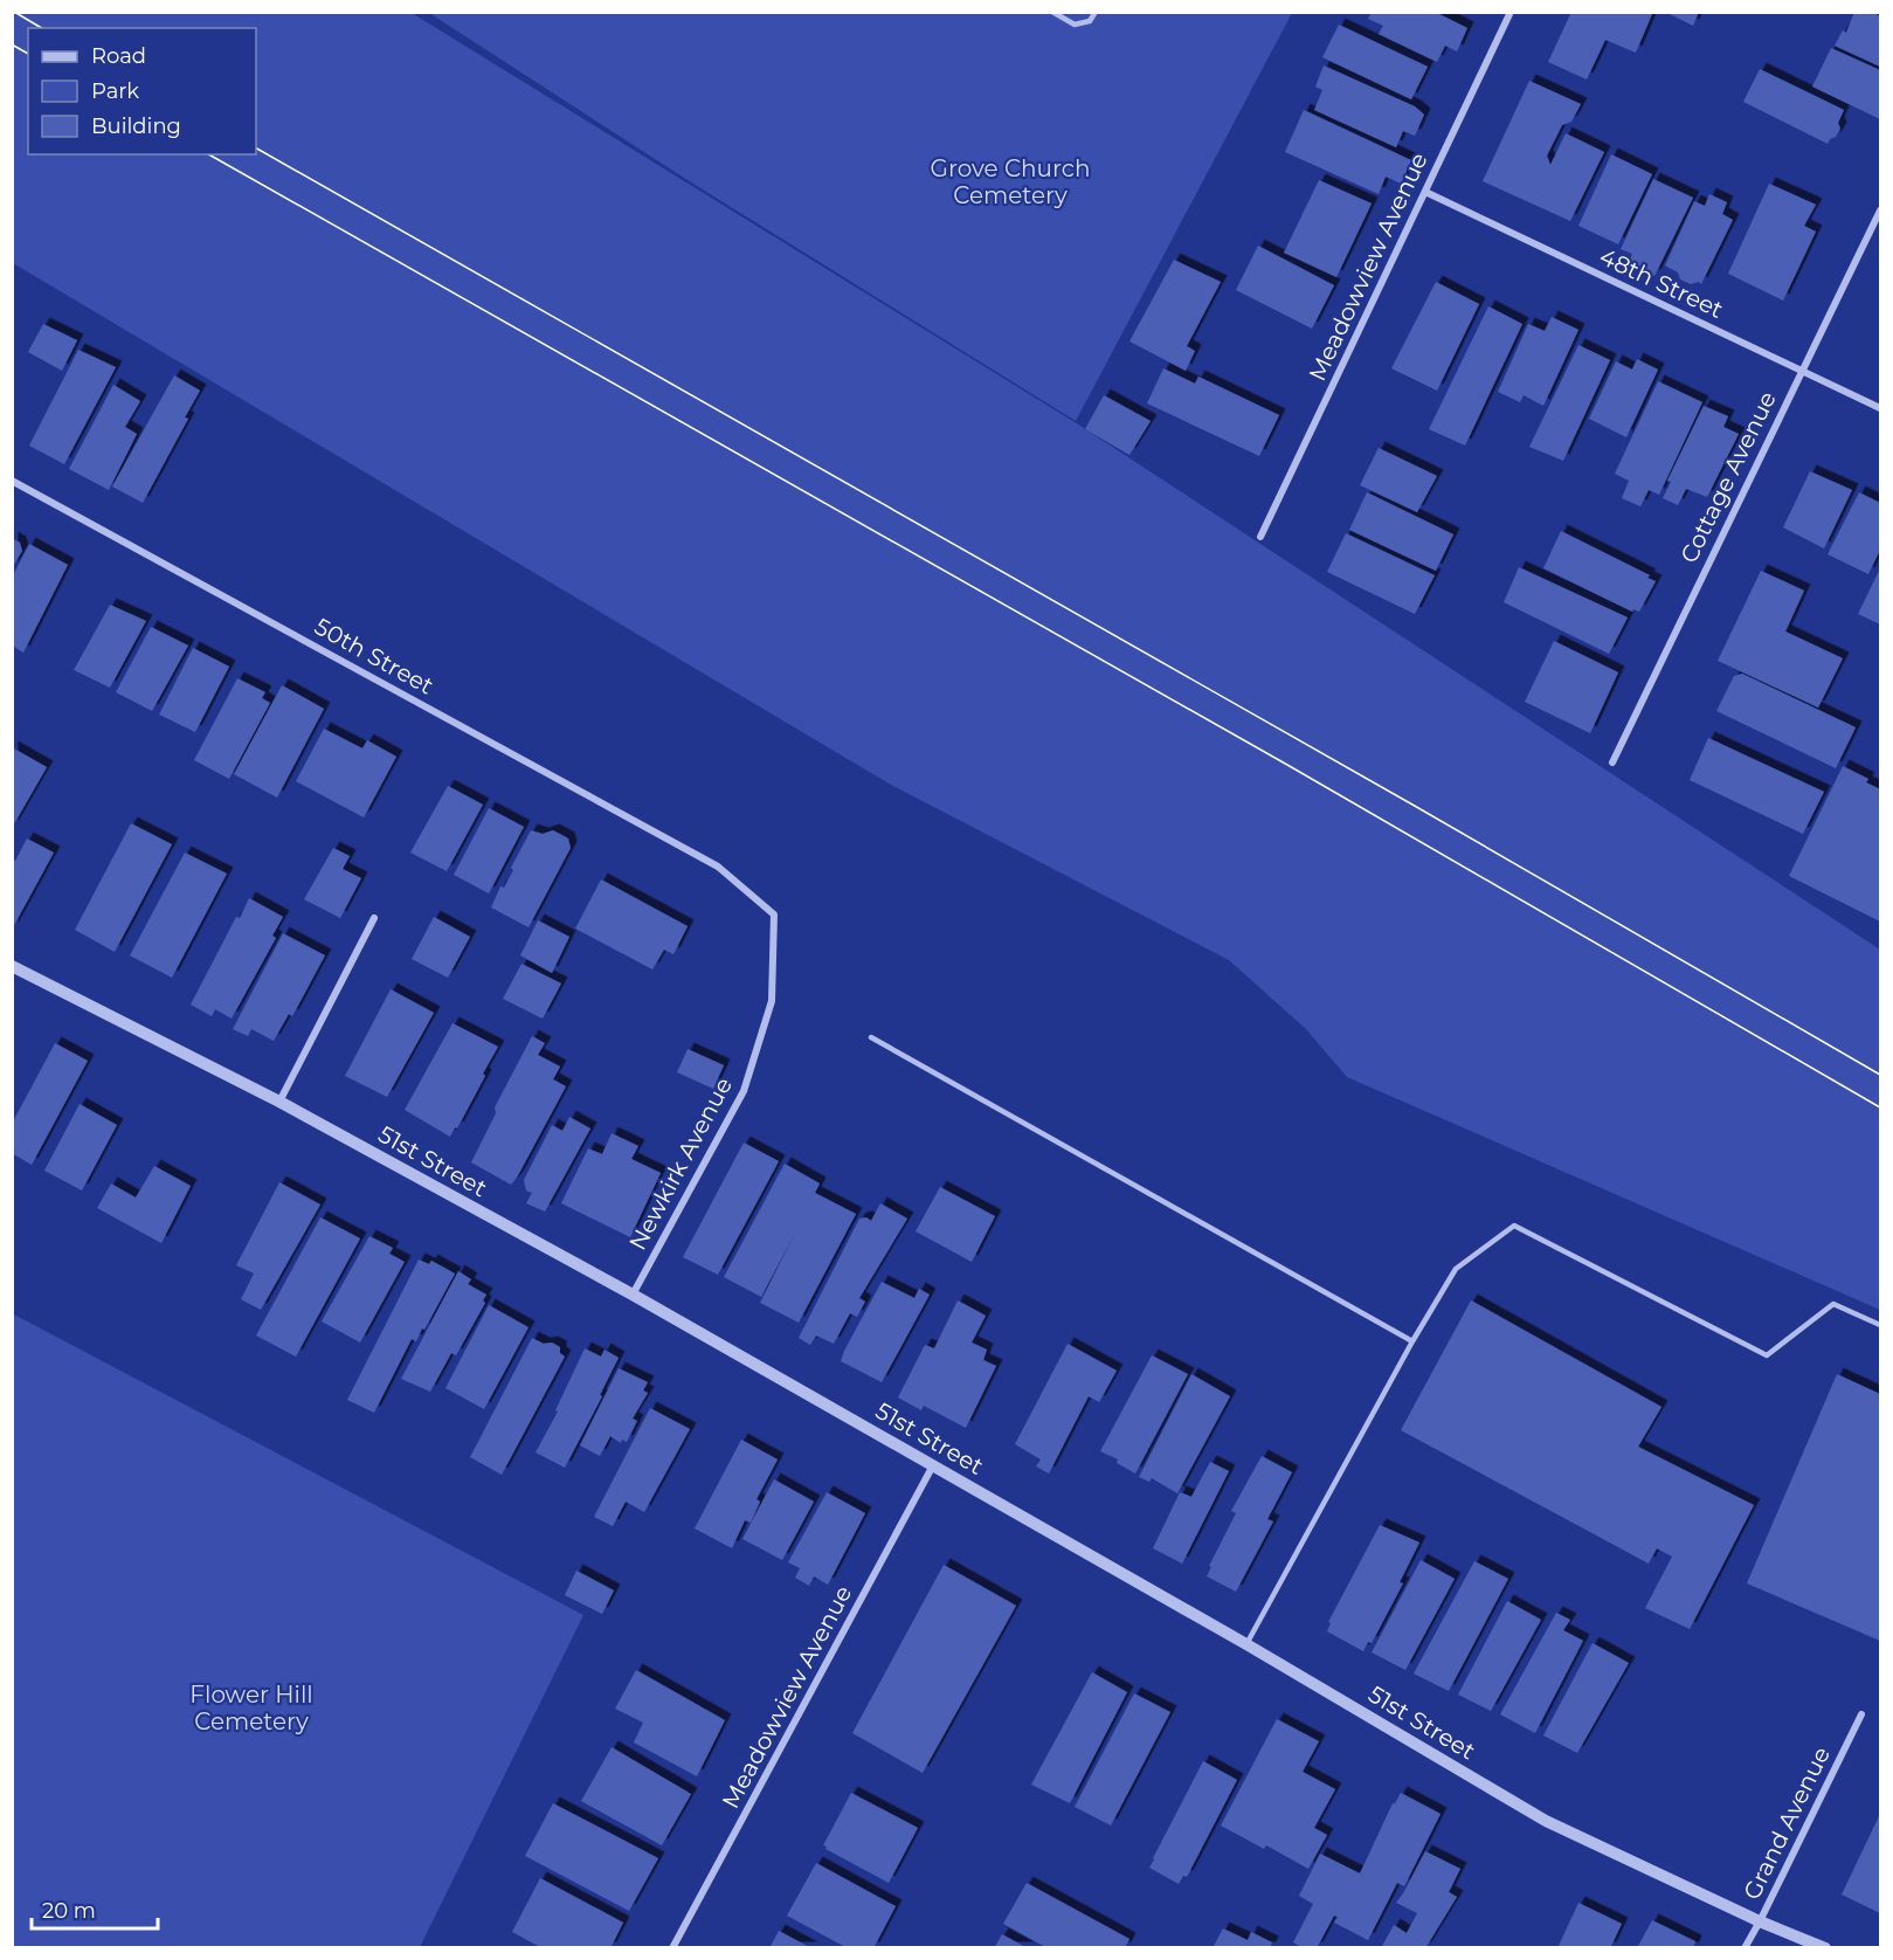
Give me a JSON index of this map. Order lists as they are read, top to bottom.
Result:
{
  "streets": {
    "street": [
      "Meadowview Avenue",
      "48th Street",
      "Cottage Avenue",
      "50th Street",
      "51st Street",
      "Newkirk Avenue",
      "Grand Avenue"
    ]
  },
  "crossings": [
    ["Meadowview Avenue", "48th Street"],
    ["Meadowview Avenue", "51st Street"],
    ["48th Street", "Cottage Avenue"],
    ["50th Street", "Newkirk Avenue"],
    ["51st Street", "Newkirk Avenue"],
    ["51st Street", "Grand Avenue"]
  ],
  "parks": ["Grove Church Cemetery", "Flower Hill Cemetery"],
  "legend": ["Road", "Park", "Building"],
  "scale_bar": "20 m"
}
